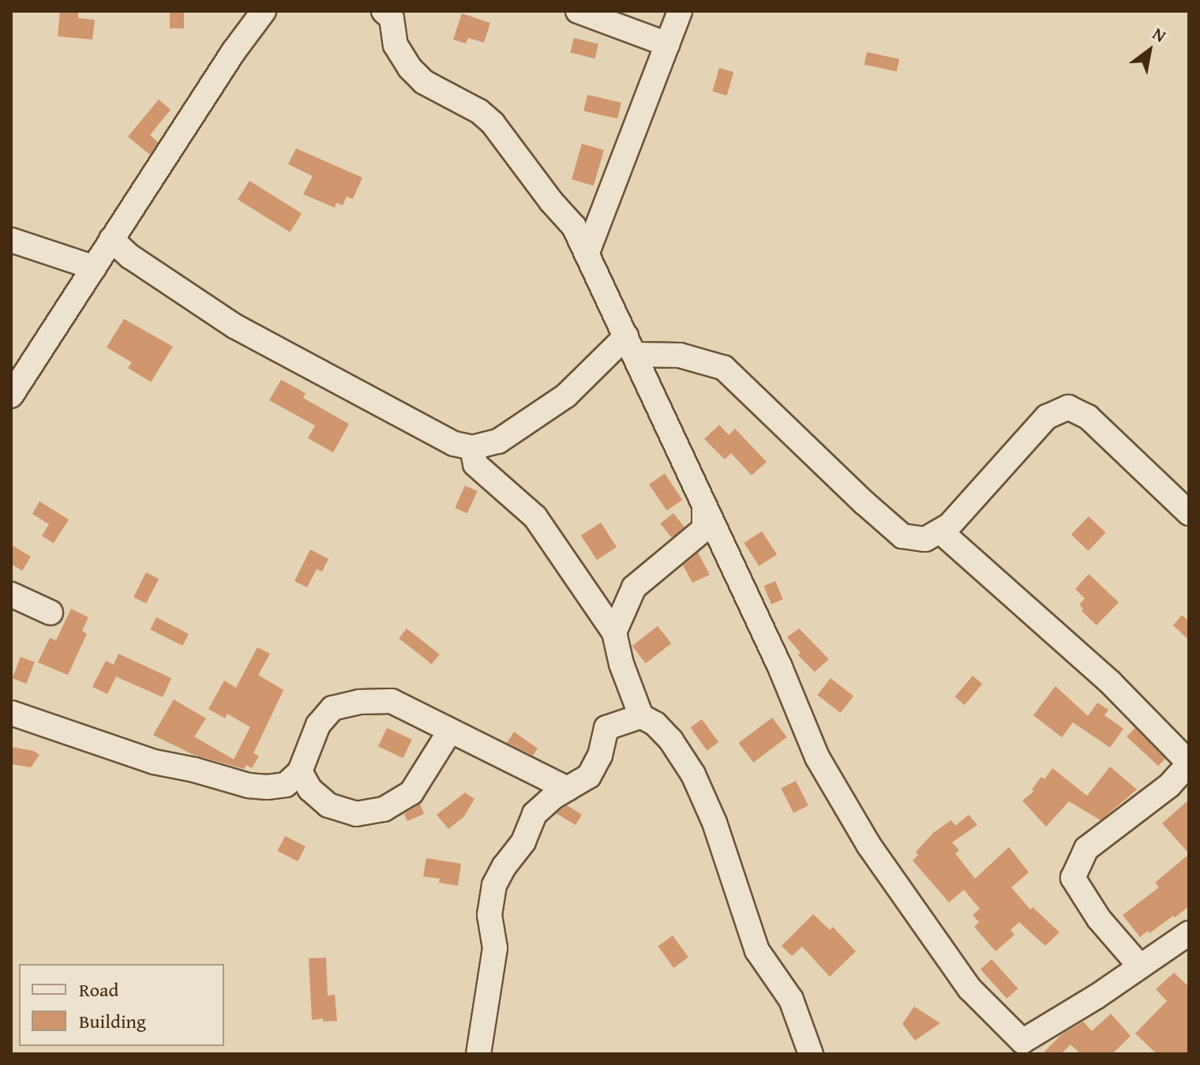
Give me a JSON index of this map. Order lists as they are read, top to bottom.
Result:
{
  "legend": ["Road", "Building"],
  "north": "top right"
}
